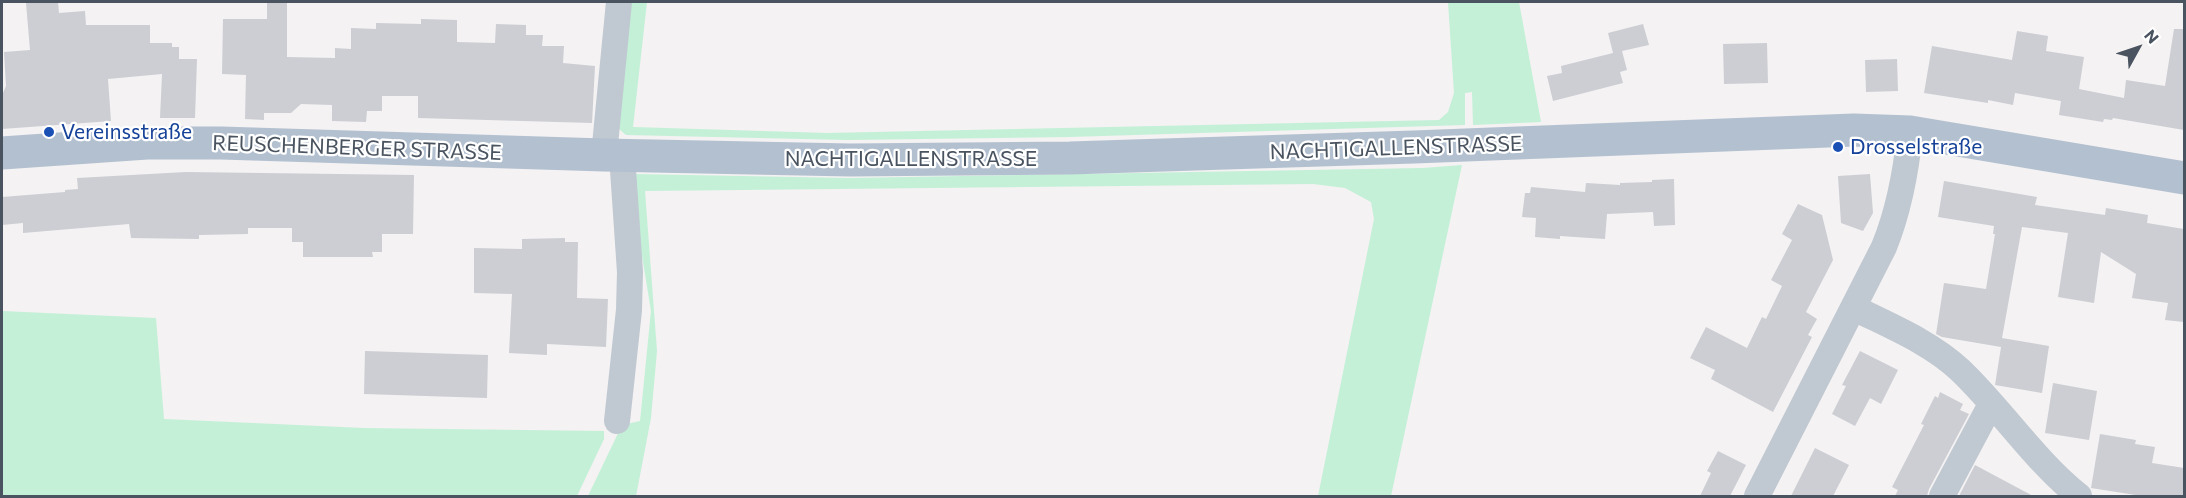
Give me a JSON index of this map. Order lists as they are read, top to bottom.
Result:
{
  "streets": {
    "main road": ["REUSCHENBERGER STRASSE", "NACHTIGALLENSTRASSE"]
  },
  "crossings": [
    ["REUSCHENBERGER STRASSE", "NACHTIGALLENSTRASSE"]
  ],
  "places": ["Vereinsstraße", "Drosselstraße"],
  "north": "top right"
}
